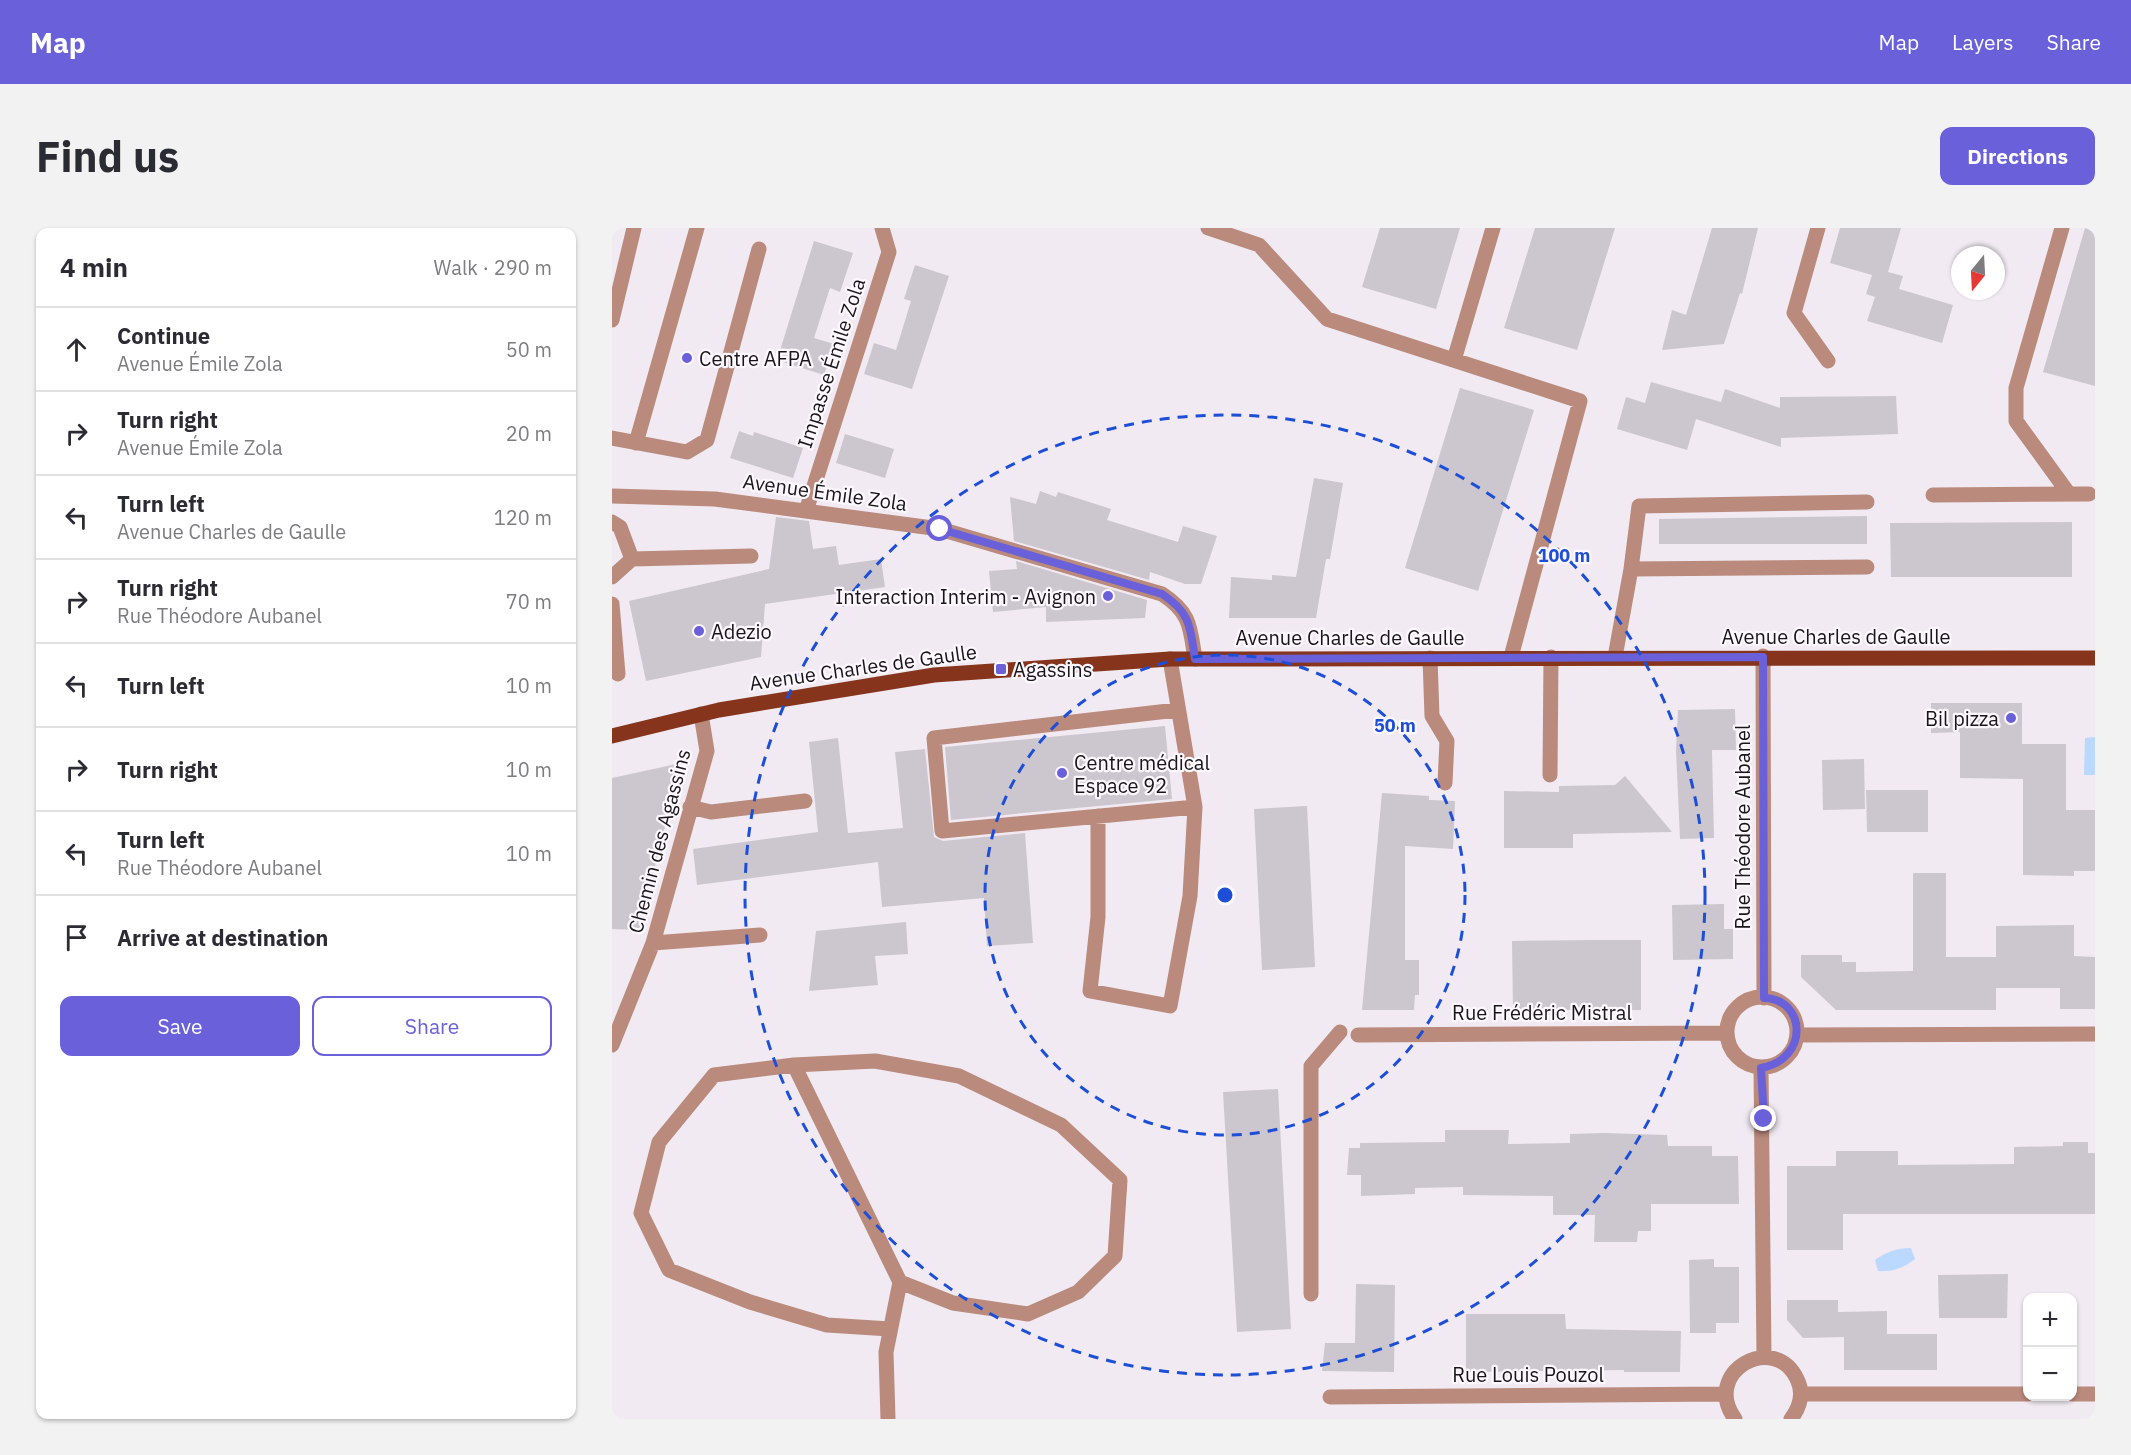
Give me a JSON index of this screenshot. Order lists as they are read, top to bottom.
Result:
{
  "streets": {
    "main road": ["Avenue Charles de Gaulle"],
    "street": [
      "Impasse Émile Zola",
      "Avenue Émile Zola",
      "Rue Théodore Aubanel",
      "Chemin des Agassins",
      "Rue Frédéric Mistral",
      "Rue Louis Pouzol"
    ]
  },
  "crossings": [
    ["Impasse Émile Zola", "Avenue Émile Zola"],
    ["Avenue Émile Zola", "Avenue Charles de Gaulle"],
    ["Avenue Charles de Gaulle", "Rue Théodore Aubanel"],
    ["Avenue Charles de Gaulle", "Chemin des Agassins"],
    ["Rue Théodore Aubanel", "Rue Frédéric Mistral"]
  ],
  "places": {
    "other": [
      "Centre AFPA",
      "Interaction Interim - Avignon",
      "Adezio",
      "Bil pizza",
      "Centre médical Espace 92"
    ],
    "transit": ["Agassins"]
  },
  "north": "bottom",
  "page": {
    "header": "Map",
    "nav": ["Map", "Layers", "Share"],
    "buttons": [
      "Directions",
      ["Save", "Share"]
    ],
    "title": "Find us",
    "heading": ["4 min", "Walk · 290 m"],
    "list": [
      ["Continue", "Avenue Émile Zola", "50 m"],
      ["Turn right", "Avenue Émile Zola", "20 m"],
      ["Turn left", "Avenue Charles de Gaulle", "120 m"],
      ["Turn right", "Rue Théodore Aubanel", "70 m"],
      ["Turn left", "10 m"],
      ["Turn right", "10 m"],
      ["Turn left", "Rue Théodore Aubanel", "10 m"],
      "Arrive at destination"
    ],
    "map_buttons": ["+", "−"]
  },
  "rings": ["100 m", "50 m"]
}
